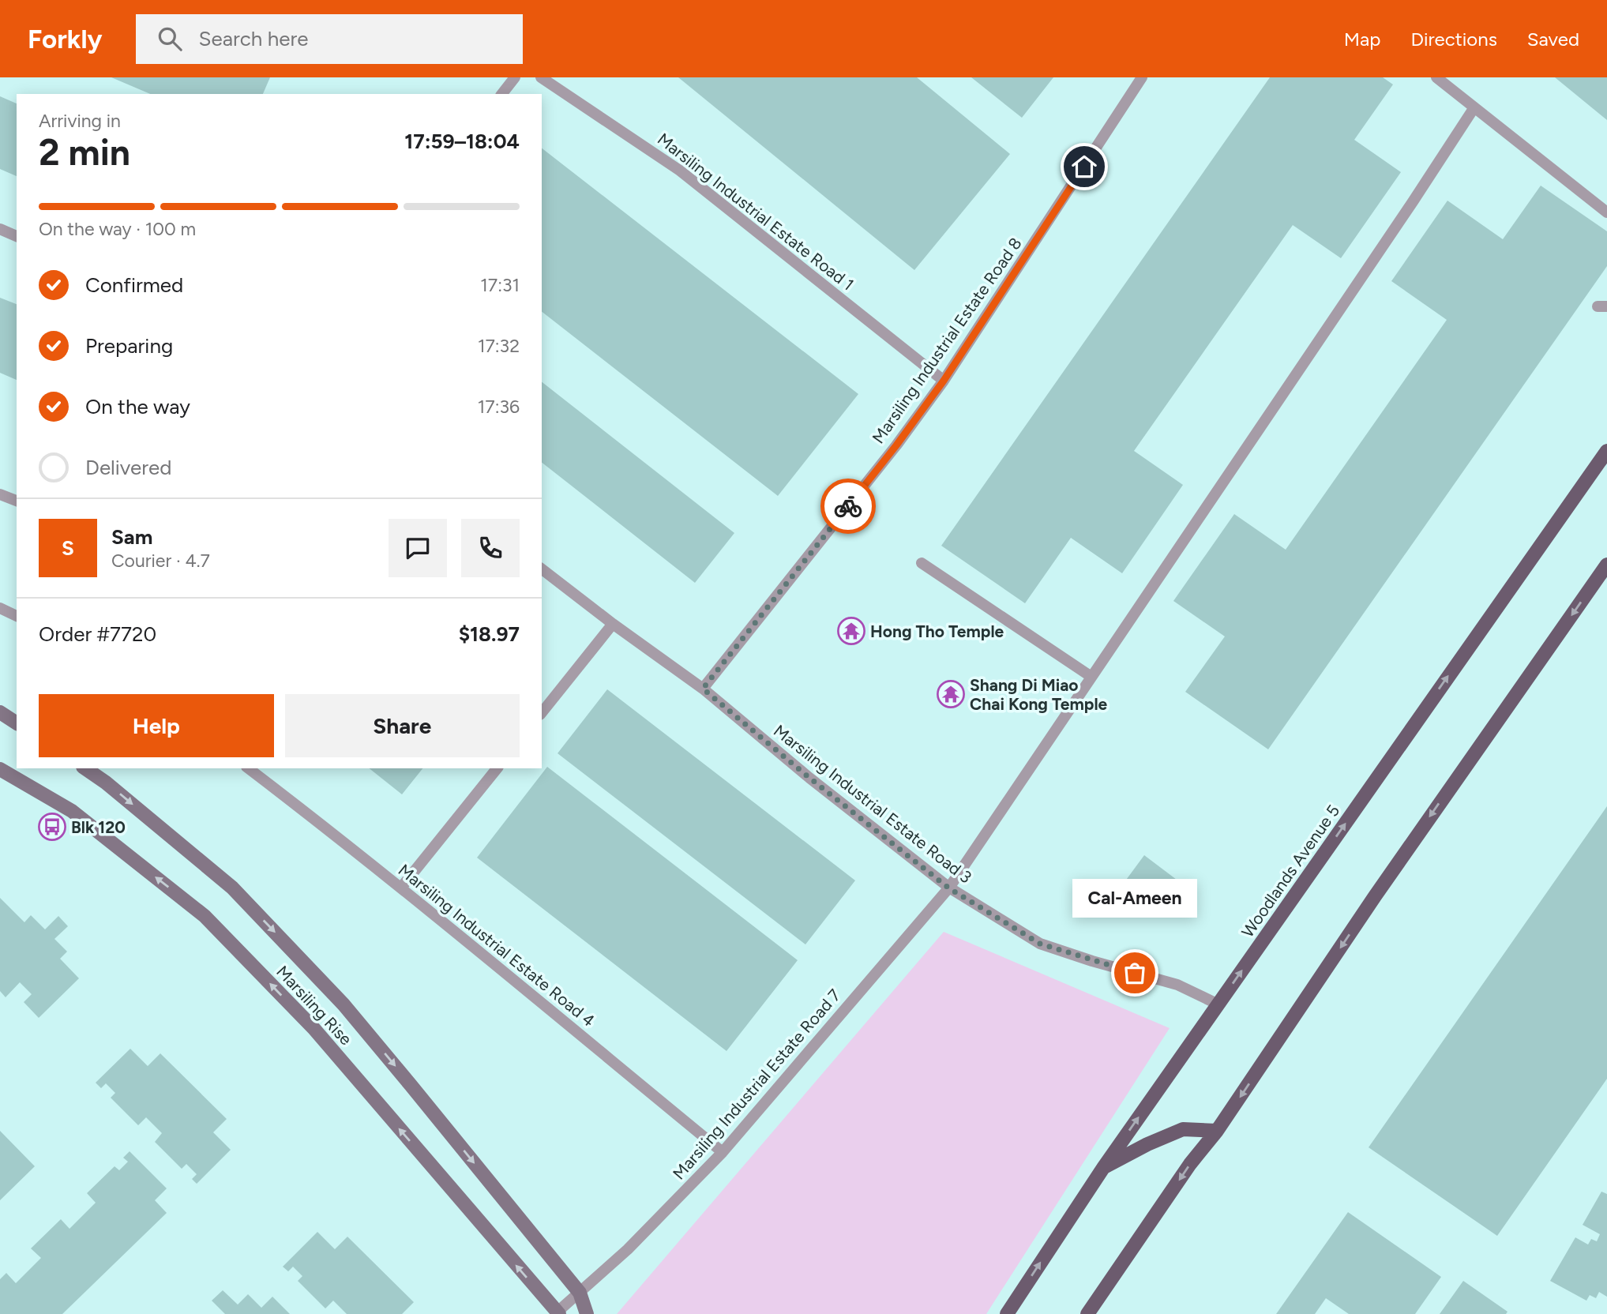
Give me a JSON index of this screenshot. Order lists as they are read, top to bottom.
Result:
{
  "streets": {
    "main road": ["Woodlands Avenue 5"],
    "street": ["Marsiling Rise"],
    "lane": [
      "Marsiling Industrial Estate Road 1",
      "Marsiling Industrial Estate Road 8",
      "Marsiling Industrial Estate Road 3",
      "Marsiling Industrial Estate Road 4",
      "Marsiling Industrial Estate Road 7"
    ]
  },
  "crossings": [
    ["Marsiling Industrial Estate Road 1", "Marsiling Industrial Estate Road 8"],
    ["Marsiling Industrial Estate Road 8", "Marsiling Industrial Estate Road 3"],
    ["Marsiling Industrial Estate Road 3", "Woodlands Avenue 5"],
    ["Marsiling Industrial Estate Road 3", "Marsiling Industrial Estate Road 7"],
    ["Marsiling Industrial Estate Road 4", "Marsiling Industrial Estate Road 7"],
    ["Marsiling Rise", "Marsiling Industrial Estate Road 7"]
  ],
  "places": {
    "temple": ["Hong Tho Temple", "Shang Di Miao Chai Kong Temple"],
    "bus stop": ["Blk 120"],
    "other": ["Cal-Ameen"]
  },
  "page": {
    "header": "Forkly",
    "search": "Search here",
    "nav": ["Map", "Directions", "Saved"],
    "heading": ["2 min", "Arriving in", "17:59–18:04"],
    "panel": [
      "Sam",
      "Courier · 4.7",
      "Order #7720",
      "$18.97"
    ],
    "bar": "On the way · 100 m",
    "list": [
      ["Confirmed", "17:31"],
      ["Preparing", "17:32"],
      ["On the way", "17:36"],
      "Delivered"
    ],
    "round": "S",
    "buttons": ["Help", "Share"],
    "bubble": "Cal-Ameen"
  }
}
